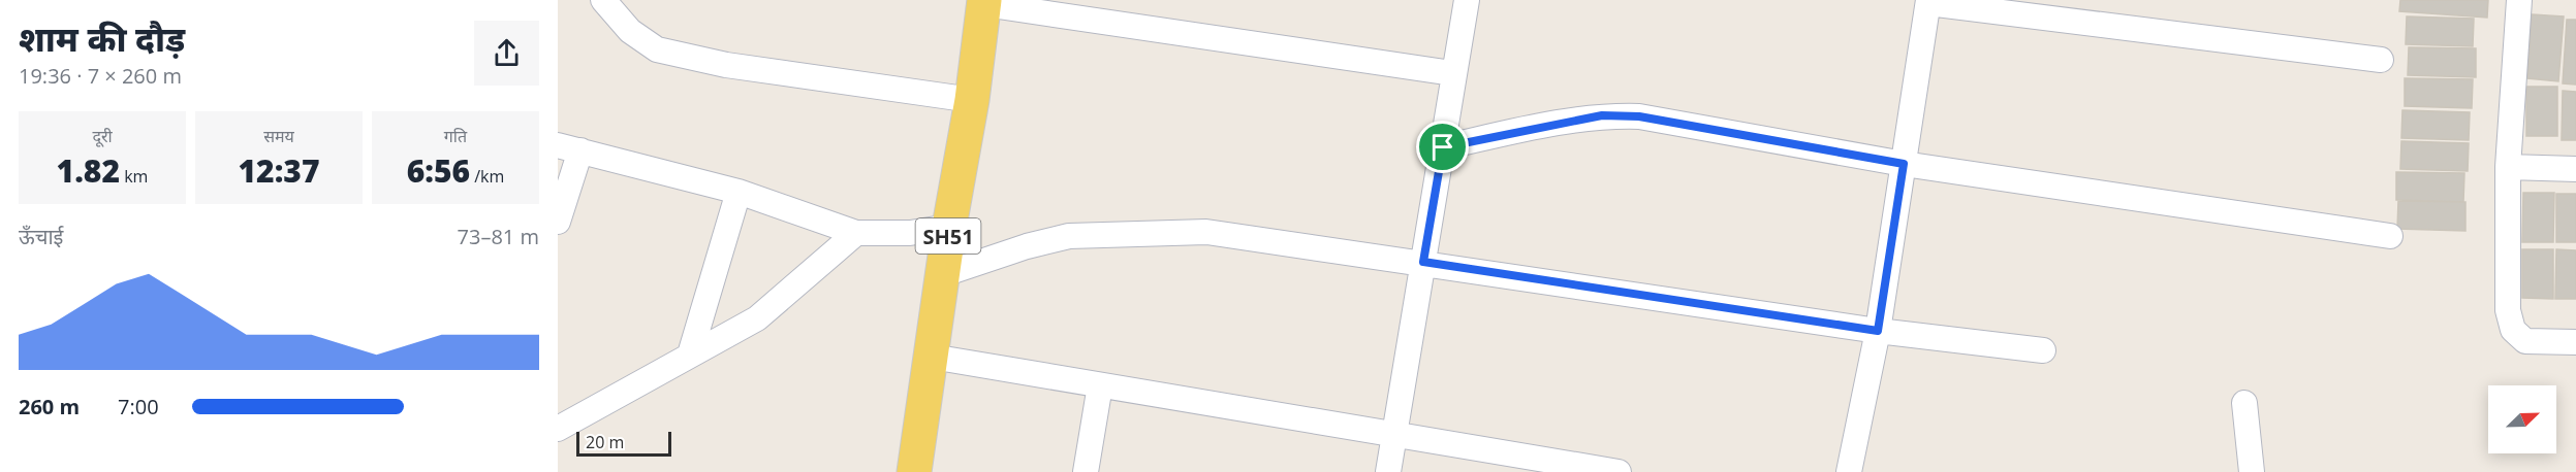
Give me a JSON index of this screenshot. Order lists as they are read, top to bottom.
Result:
{
  "streets": {
    "main road": ["SH51"]
  },
  "scale_bar": "20 m",
  "north": "top right",
  "page": {
    "heading": ["शाम की दौड़", "19:36 · 7 × 260 m"],
    "stats": [
      ["दूरी", "1.82 km"],
      ["समय", "12:37"],
      ["गति", "6:56 /km"]
    ],
    "chart": ["ऊँचाई", "73–81 m"],
    "list": [
      {
        "name": "260 m",
        "note": "7:00"
      }
    ],
    "scale": "20 m"
  }
}
